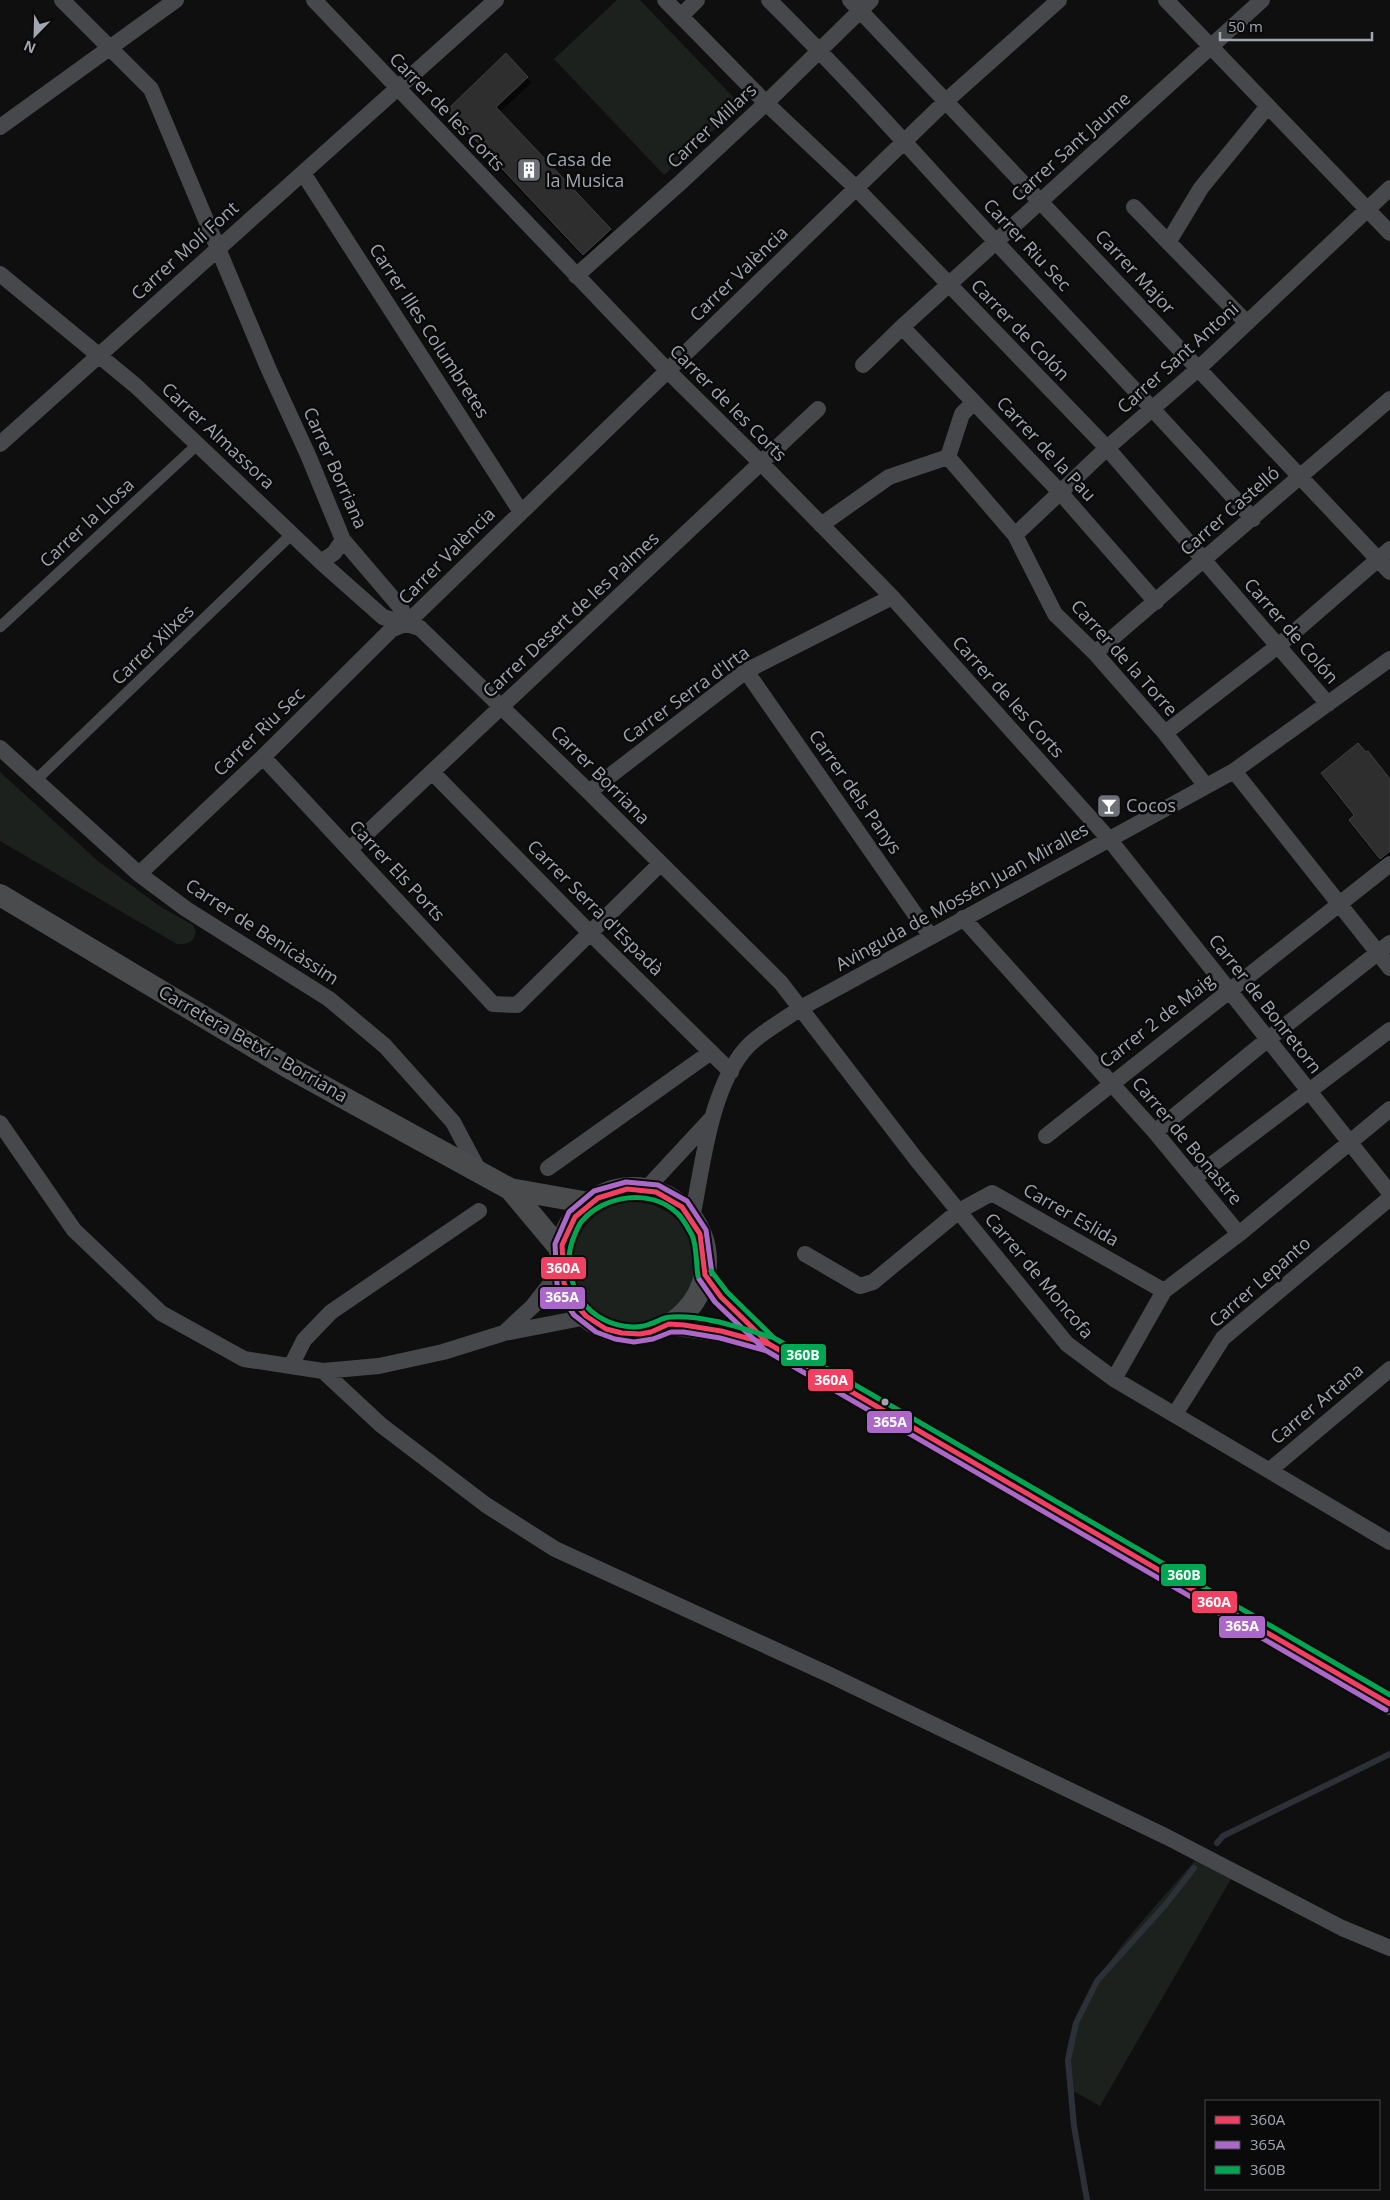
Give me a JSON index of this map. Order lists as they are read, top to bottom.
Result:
{
  "streets": {
    "main road": ["Carretera Betxí - Borriana"],
    "street": [
      "Carrer de les Corts",
      "Carrer Millars",
      "Carrer Sant Jaume",
      "Carrer Riu Sec",
      "Carrer Molí Font",
      "Carrer Major",
      "Carrer València",
      "Carrer de Colón",
      "Carrer Illes Columbretes",
      "Carrer Sant Antoni",
      "Carrer Almassora",
      "Carrer de la Pau",
      "Carrer Borriana",
      "Carrer Castelló",
      "Carrer la Llosa",
      "Carrer Desert de les Palmes",
      "Carrer Xilxes",
      "Carrer de la Torre",
      "Carrer Serra d'Irta",
      "Carrer dels Panys",
      "Carrer Els Ports",
      "Avinguda de Mossén Juan Miralles",
      "Carrer Serra d'Espadà",
      "Carrer de Benicàssim",
      "Carrer de Bonretorn",
      "Carrer 2 de Maig",
      "Carrer de Bonastre",
      "Carrer Eslida",
      "Carrer de Moncofa",
      "Carrer Lepanto",
      "Carrer Artana"
    ]
  },
  "crossings": [
    ["Carrer de les Corts", "Carrer Millars"],
    ["Carrer de les Corts", "Carrer Molí Font"],
    ["Carrer de les Corts", "Carrer València"],
    ["Carrer de les Corts", "Carrer Desert de les Palmes"],
    ["Carrer de les Corts", "Carrer Serra d'Irta"],
    ["Carrer de les Corts", "Avinguda de Mossén Juan Miralles"],
    ["Carrer de les Corts", "Carrer de Bonretorn"],
    ["Carrer Millars", "Carrer Riu Sec"],
    ["Carrer Millars", "Carrer Major"],
    ["Carrer Millars", "Carrer de Colón"],
    ["Carrer Sant Jaume", "Carrer Riu Sec"],
    ["Carrer Sant Jaume", "Carrer Major"],
    ["Carrer Sant Jaume", "Carrer de Colón"],
    ["Carrer Sant Jaume", "Carrer de la Pau"],
    ["Carrer Riu Sec", "Carrer València"],
    ["Carrer Riu Sec", "Carrer Sant Antoni"],
    ["Carrer Riu Sec", "Carrer Almassora"],
    ["Carrer Riu Sec", "Carrer Borriana"],
    ["Carrer Riu Sec", "Carrer Castelló"],
    ["Carrer Riu Sec", "Carrer Els Ports"],
    ["Carrer Riu Sec", "Carrer de Benicàssim"],
    ["Carrer Molí Font", "Carrer Illes Columbretes"],
    ["Carrer Molí Font", "Carrer Almassora"],
    ["Carrer Molí Font", "Carrer Borriana"],
    ["Carrer Major", "Carrer València"],
    ["Carrer Major", "Carrer Sant Antoni"],
    ["Carrer Major", "Carrer Castelló"],
    ["Carrer València", "Carrer de Colón"],
    ["Carrer València", "Carrer Illes Columbretes"],
    ["Carrer València", "Carrer Almassora"],
    ["Carrer València", "Carrer Borriana"],
    ["Carrer de Colón", "Carrer Sant Antoni"],
    ["Carrer de Colón", "Carrer Castelló"],
    ["Carrer de Colón", "Avinguda de Mossén Juan Miralles"],
    ["Carrer Sant Antoni", "Carrer de la Pau"],
    ["Carrer Sant Antoni", "Carrer de la Torre"],
    ["Carrer Almassora", "Carrer Borriana"],
    ["Carrer Almassora", "Carrer la Llosa"],
    ["Carrer Almassora", "Carrer Xilxes"],
    ["Carrer de la Pau", "Carrer Castelló"],
    ["Carrer Borriana", "Carrer Desert de les Palmes"],
    ["Carrer Borriana", "Carrer Serra d'Irta"],
    ["Carrer Borriana", "Avinguda de Mossén Juan Miralles"],
    ["Carrer Borriana", "Carrer de Moncofa"],
    ["Carrer Castelló", "Carrer de la Torre"],
    ["Carrer Desert de les Palmes", "Carrer Els Ports"],
    ["Carrer Desert de les Palmes", "Carrer Serra d'Espadà"],
    ["Carrer Xilxes", "Carrer de Benicàssim"],
    ["Carrer de la Torre", "Avinguda de Mossén Juan Miralles"],
    ["Carrer Serra d'Irta", "Carrer dels Panys"],
    ["Carrer dels Panys", "Avinguda de Mossén Juan Miralles"],
    ["Carrer Els Ports", "Carrer Serra d'Espadà"],
    ["Avinguda de Mossén Juan Miralles", "Carrer Serra d'Espadà"],
    ["Avinguda de Mossén Juan Miralles", "Carrer de Bonretorn"],
    ["Avinguda de Mossén Juan Miralles", "Carretera Betxí - Borriana"],
    ["Avinguda de Mossén Juan Miralles", "Carrer de Bonastre"],
    ["Avinguda de Mossén Juan Miralles", "Carrer de Moncofa"],
    ["Carrer de Benicàssim", "Carretera Betxí - Borriana"],
    ["Carrer de Bonretorn", "Carrer 2 de Maig"],
    ["Carrer 2 de Maig", "Carrer de Bonastre"],
    ["Carrer Eslida", "Carrer de Moncofa"],
    ["Carrer de Moncofa", "Carrer Lepanto"],
    ["Carrer de Moncofa", "Carrer Artana"]
  ],
  "places": {
    "building": ["Casa de la Musica"],
    "bar": ["Cocos"]
  },
  "lines": ["transit line 365A", "transit line 360A", "transit line 360B"],
  "legend": ["360A", "365A", "360B"],
  "scale_bar": "50 m",
  "north": "bottom left"
}
